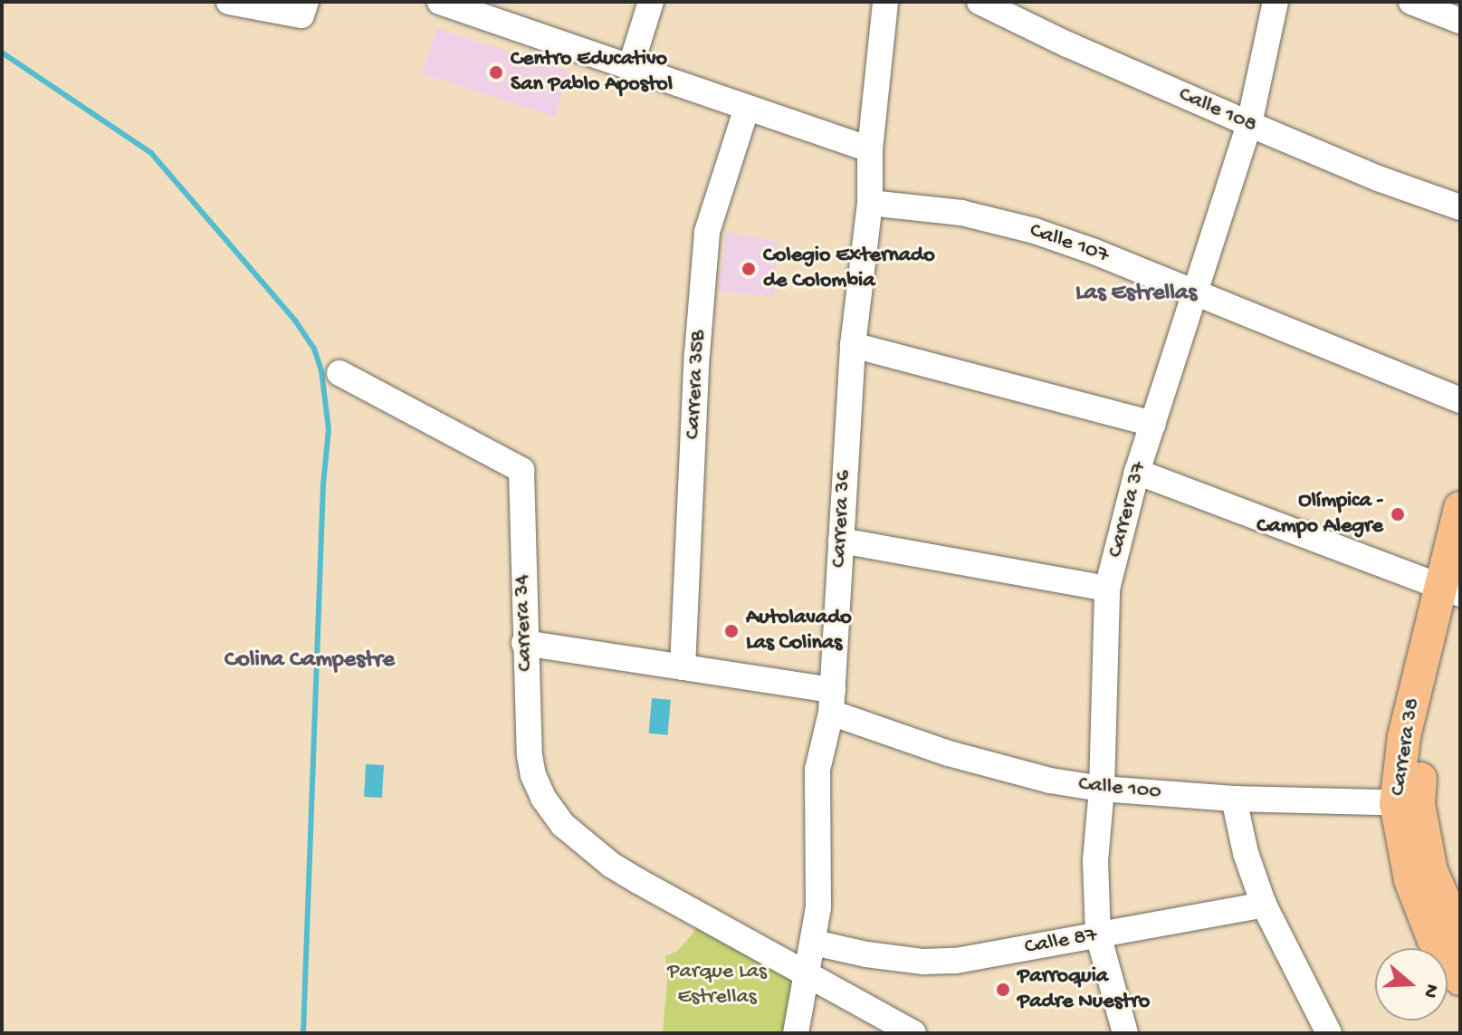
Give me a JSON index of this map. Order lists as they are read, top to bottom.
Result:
{
  "streets": {
    "main road": ["Carrera 38"],
    "street": [
      "Calle 108",
      "Calle 107",
      "Carrera 35B",
      "Carrera 37",
      "Carrera 36",
      "Carrera 34",
      "Calle 100",
      "Calle 87"
    ]
  },
  "crossings": [
    ["Calle 108", "Carrera 37"],
    ["Calle 107", "Carrera 37"],
    ["Calle 107", "Carrera 36"],
    ["Carrera 35B", "Calle 100"],
    ["Carrera 37", "Calle 100"],
    ["Carrera 37", "Calle 87"],
    ["Carrera 36", "Carrera 34"],
    ["Carrera 36", "Calle 100"],
    ["Carrera 36", "Calle 87"],
    ["Carrera 34", "Calle 100"],
    ["Carrera 38", "Calle 100"]
  ],
  "districts": ["Las Estrellas", "Colina Campestre"],
  "parks": ["Parque Las Estrellas"],
  "places": [
    "Centro Educativo San Pablo Apostol",
    "Colegio Externado de Colombia",
    "Olímpica - Campo Alegre",
    "Autolavado Las Colinas",
    "Parroquia Padre Nuestro"
  ],
  "north": "right"
}
